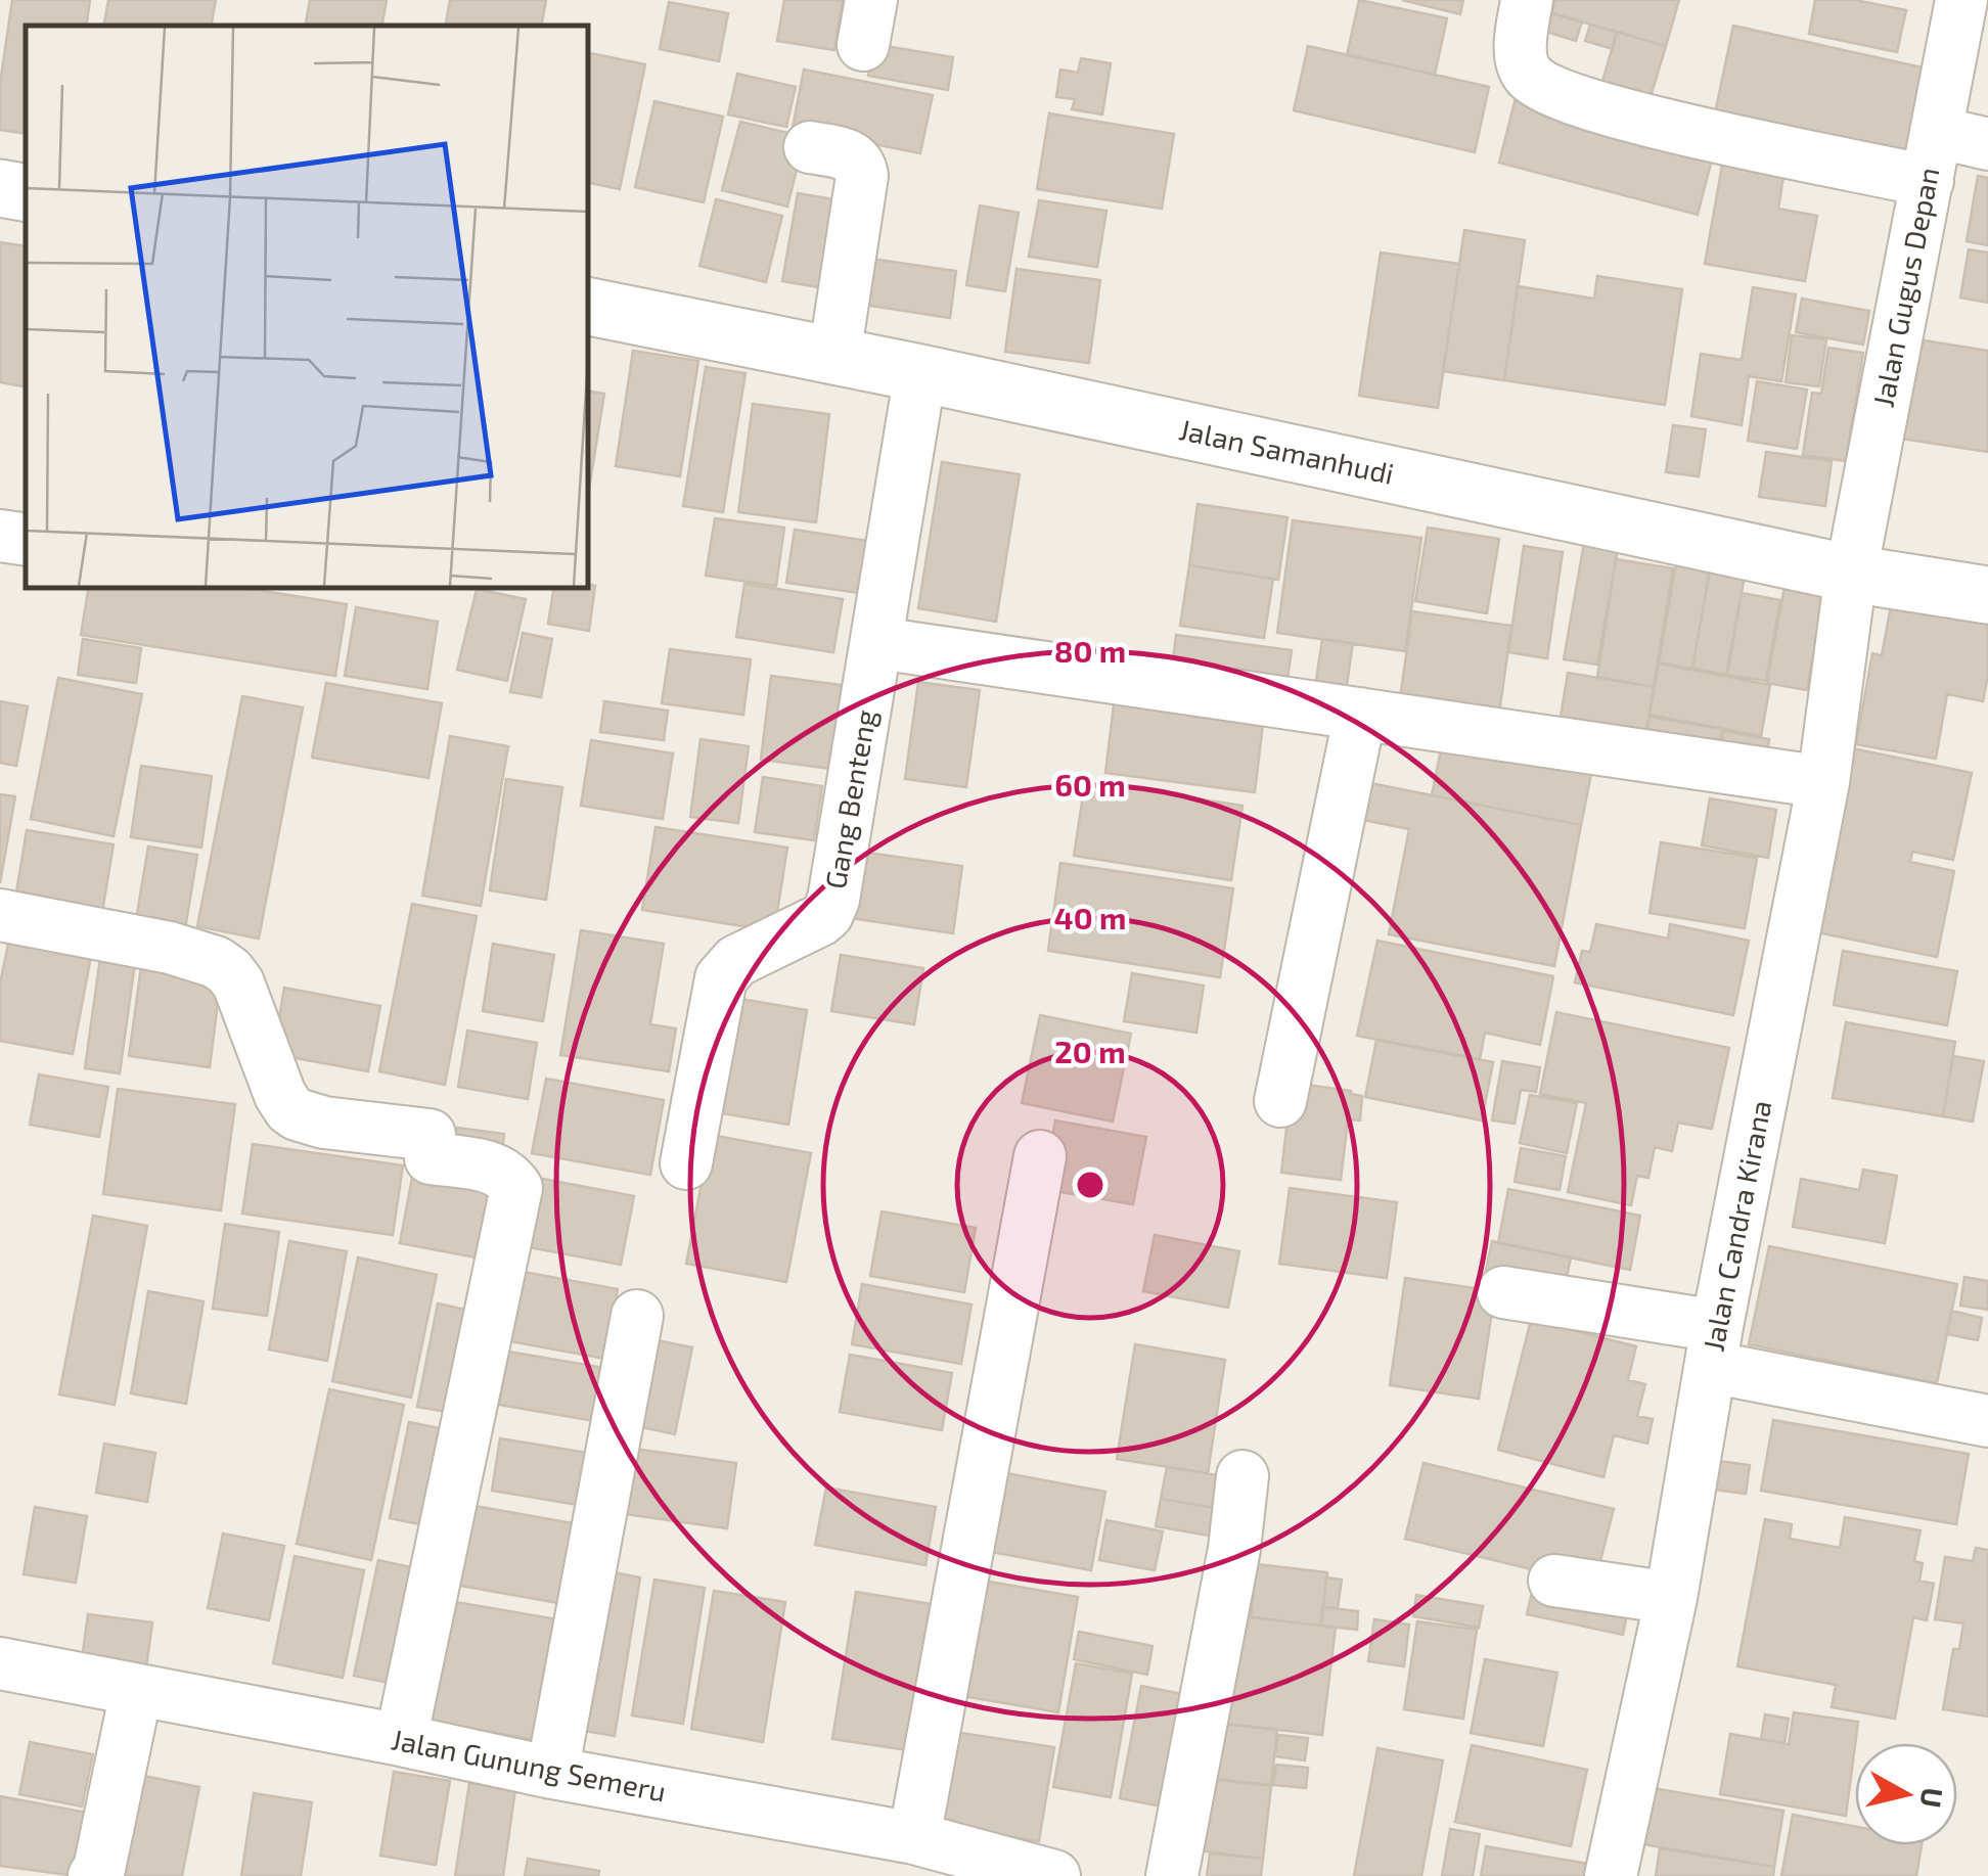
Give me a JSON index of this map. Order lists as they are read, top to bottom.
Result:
{
  "streets": {
    "street": [
      "Jalan Gugus Depan",
      "Jalan Samanhudi",
      "Gang Benteng",
      "Jalan Candra Kirana",
      "Jalan Gunung Semeru"
    ]
  },
  "crossings": [
    ["Jalan Gugus Depan", "Jalan Samanhudi"],
    ["Jalan Gugus Depan", "Jalan Candra Kirana"],
    ["Jalan Samanhudi", "Gang Benteng"],
    ["Jalan Samanhudi", "Jalan Candra Kirana"]
  ],
  "north": "right",
  "rings": [
    "80 m",
    "60 m",
    "40 m",
    "20 m"
  ]
}
